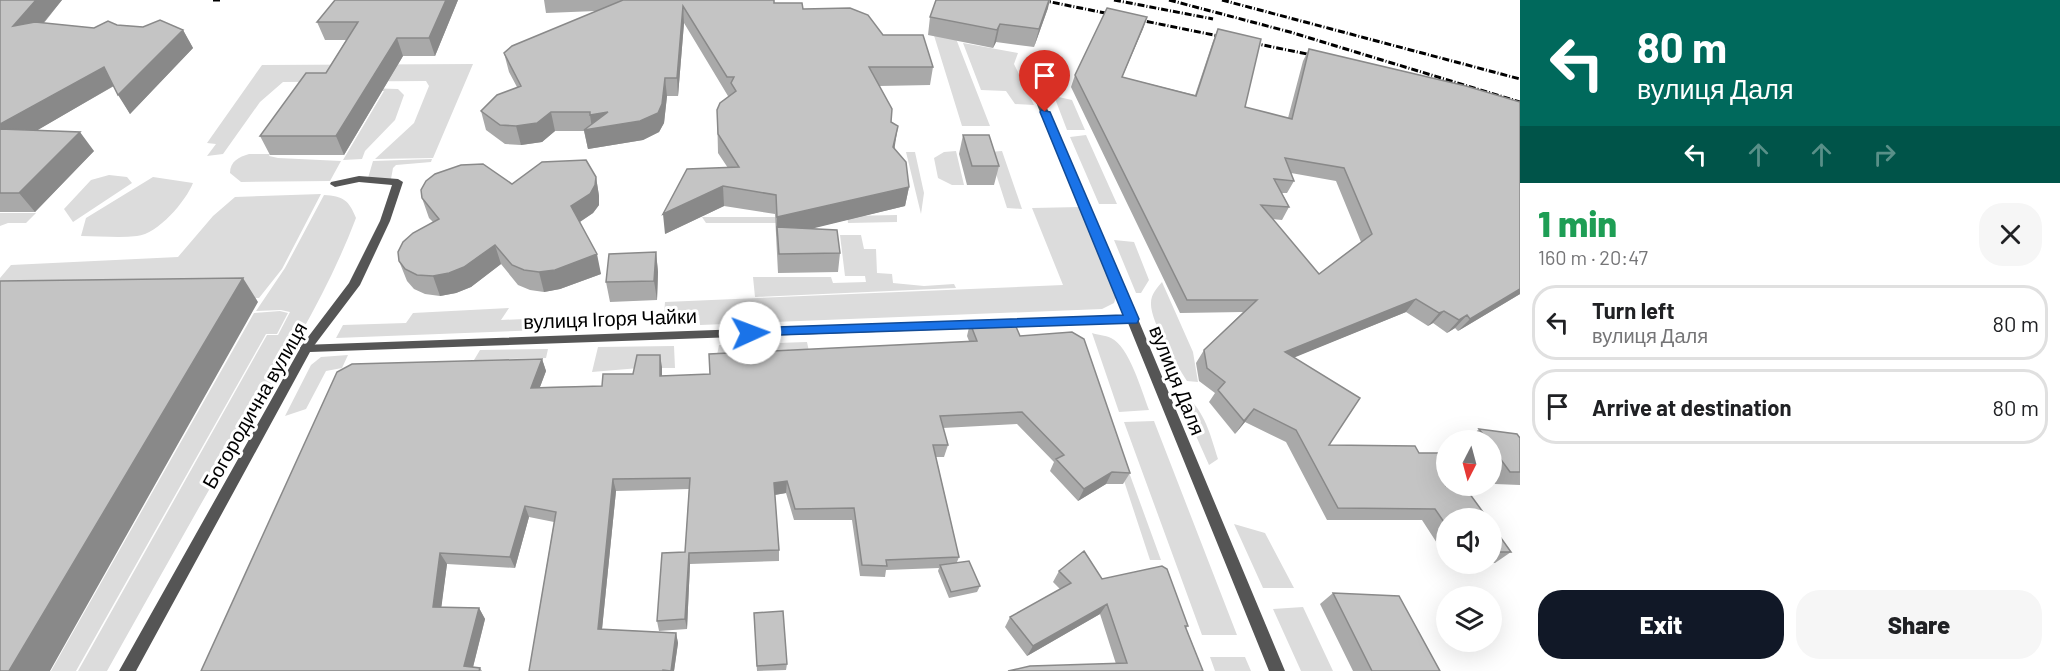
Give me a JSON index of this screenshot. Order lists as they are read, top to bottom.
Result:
{
  "streets": {
    "street": ["вулиця Ігоря Чайки", "вулиця Даля", "Богородична вулиця"]
  },
  "crossings": [
    ["вулиця Ігоря Чайки", "вулиця Даля"],
    ["вулиця Ігоря Чайки", "Богородична вулиця"]
  ],
  "north": "bottom",
  "page": {
    "turn": ["80 m", "вулиця Даля"],
    "heading": ["1 min", "160 m · 20:47"],
    "list": [
      {
        "name": "Turn left",
        "note": "вулиця Даля",
        "value": "80 m"
      },
      {
        "name": "Arrive at destination",
        "value": "80 m"
      }
    ],
    "buttons": ["Exit", "Share"]
  }
}
